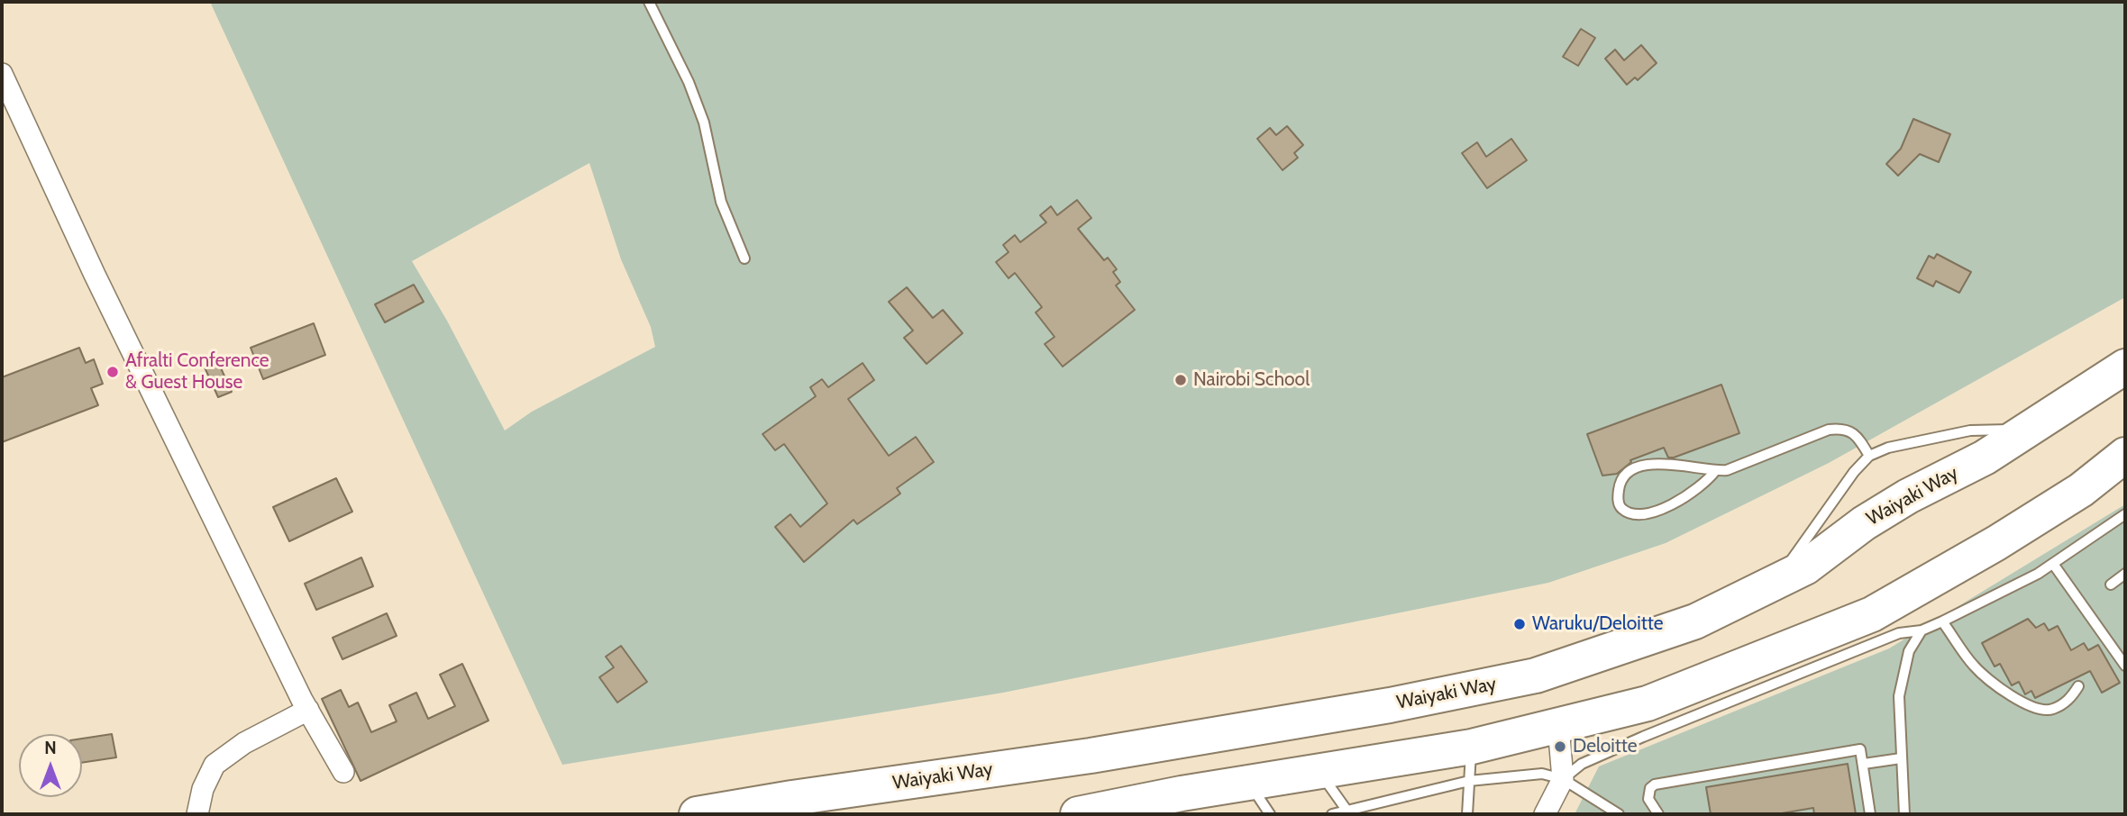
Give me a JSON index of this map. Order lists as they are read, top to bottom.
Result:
{
  "streets": {
    "highway": ["Waiyaki Way"]
  },
  "places": [
    "Afralti Conference & Guest House",
    "Nairobi School",
    "Waruku/Deloitte",
    "Deloitte"
  ],
  "north": "top"
}
